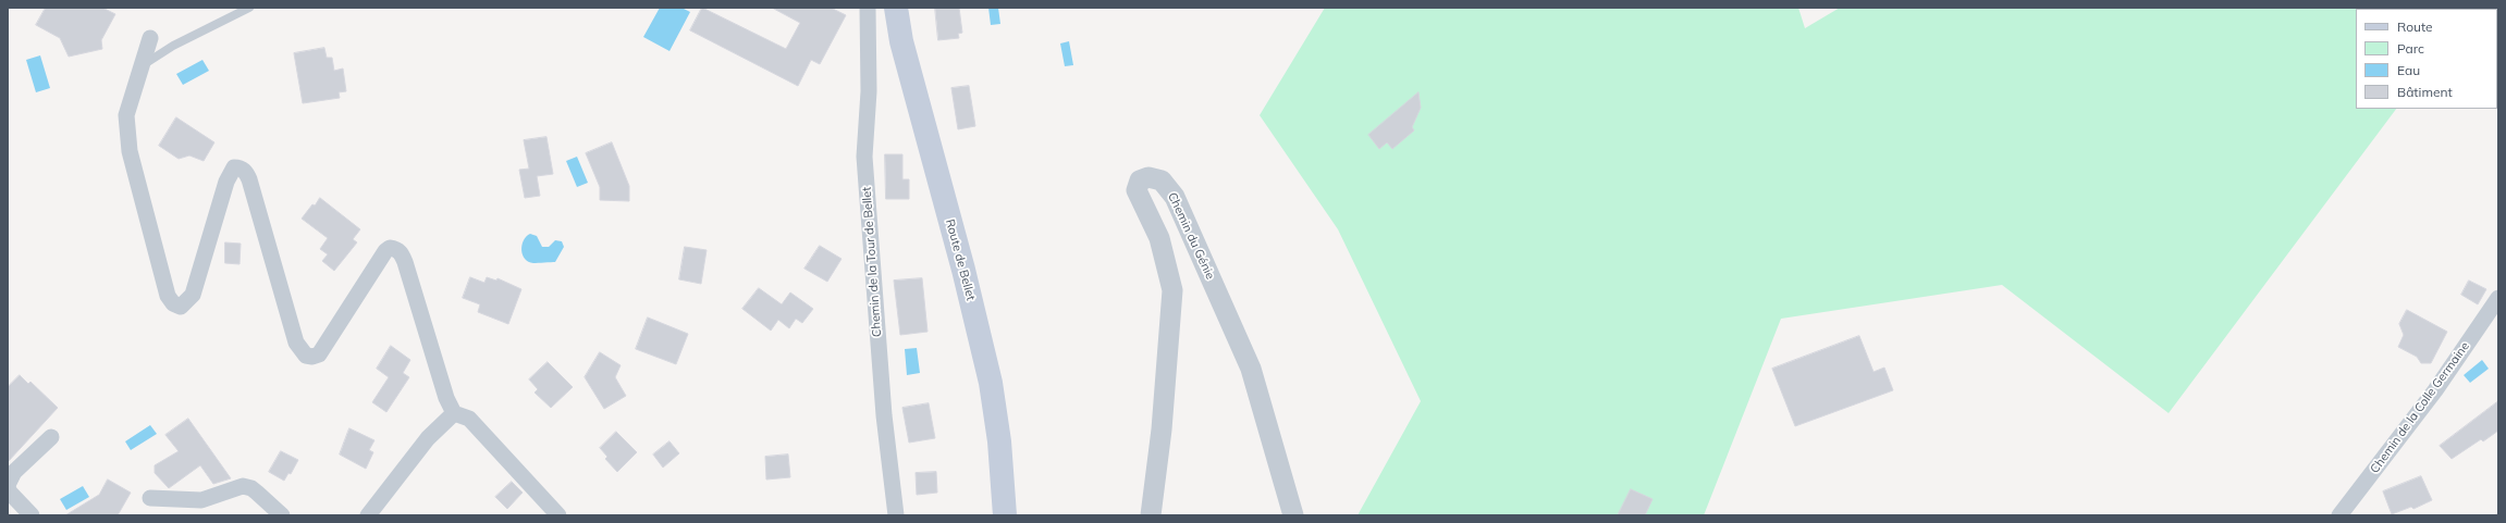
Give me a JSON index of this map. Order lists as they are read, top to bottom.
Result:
{
  "streets": {
    "main road": ["Route de Bellet"],
    "street": ["Chemin du Génie", "Chemin de la Tour de Bellet", "Chemin de la Colle Germaine"]
  },
  "legend": [
    "Route",
    "Parc",
    "Eau",
    "Bâtiment"
  ]
}
